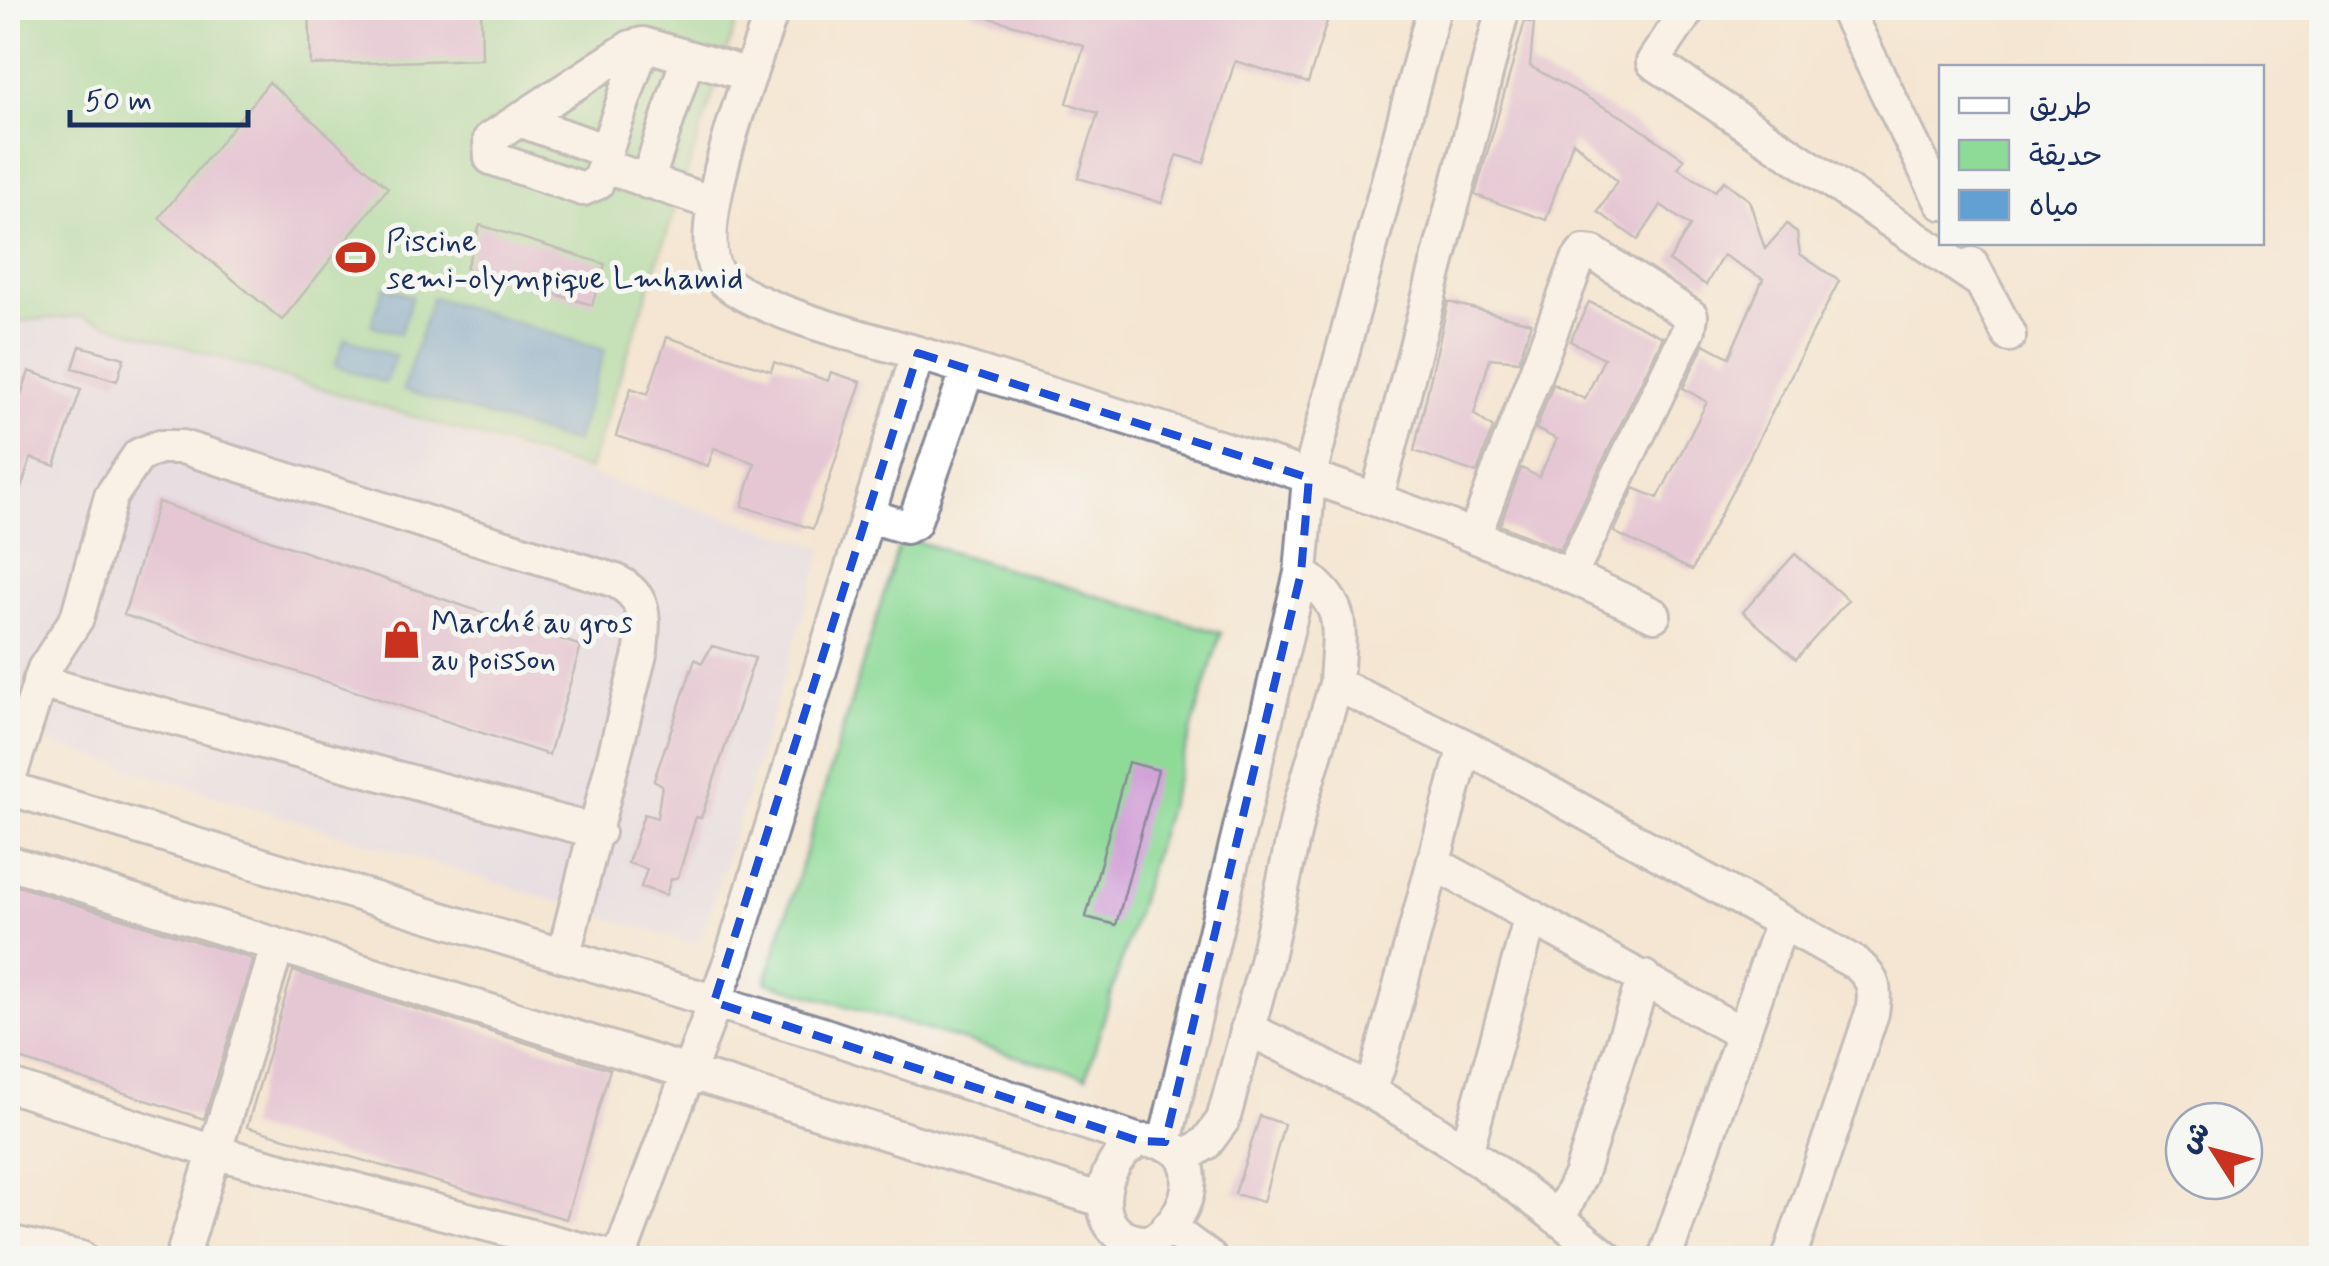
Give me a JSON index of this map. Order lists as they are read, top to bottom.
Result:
{
  "places": {
    "sports": ["Piscine semi-olympique Lmhamid"],
    "shop": ["Marché au gros au poisson"]
  },
  "legend": ["طريق", "حديقة", "مياه"],
  "scale_bar": "50 m",
  "north": "top left"
}
